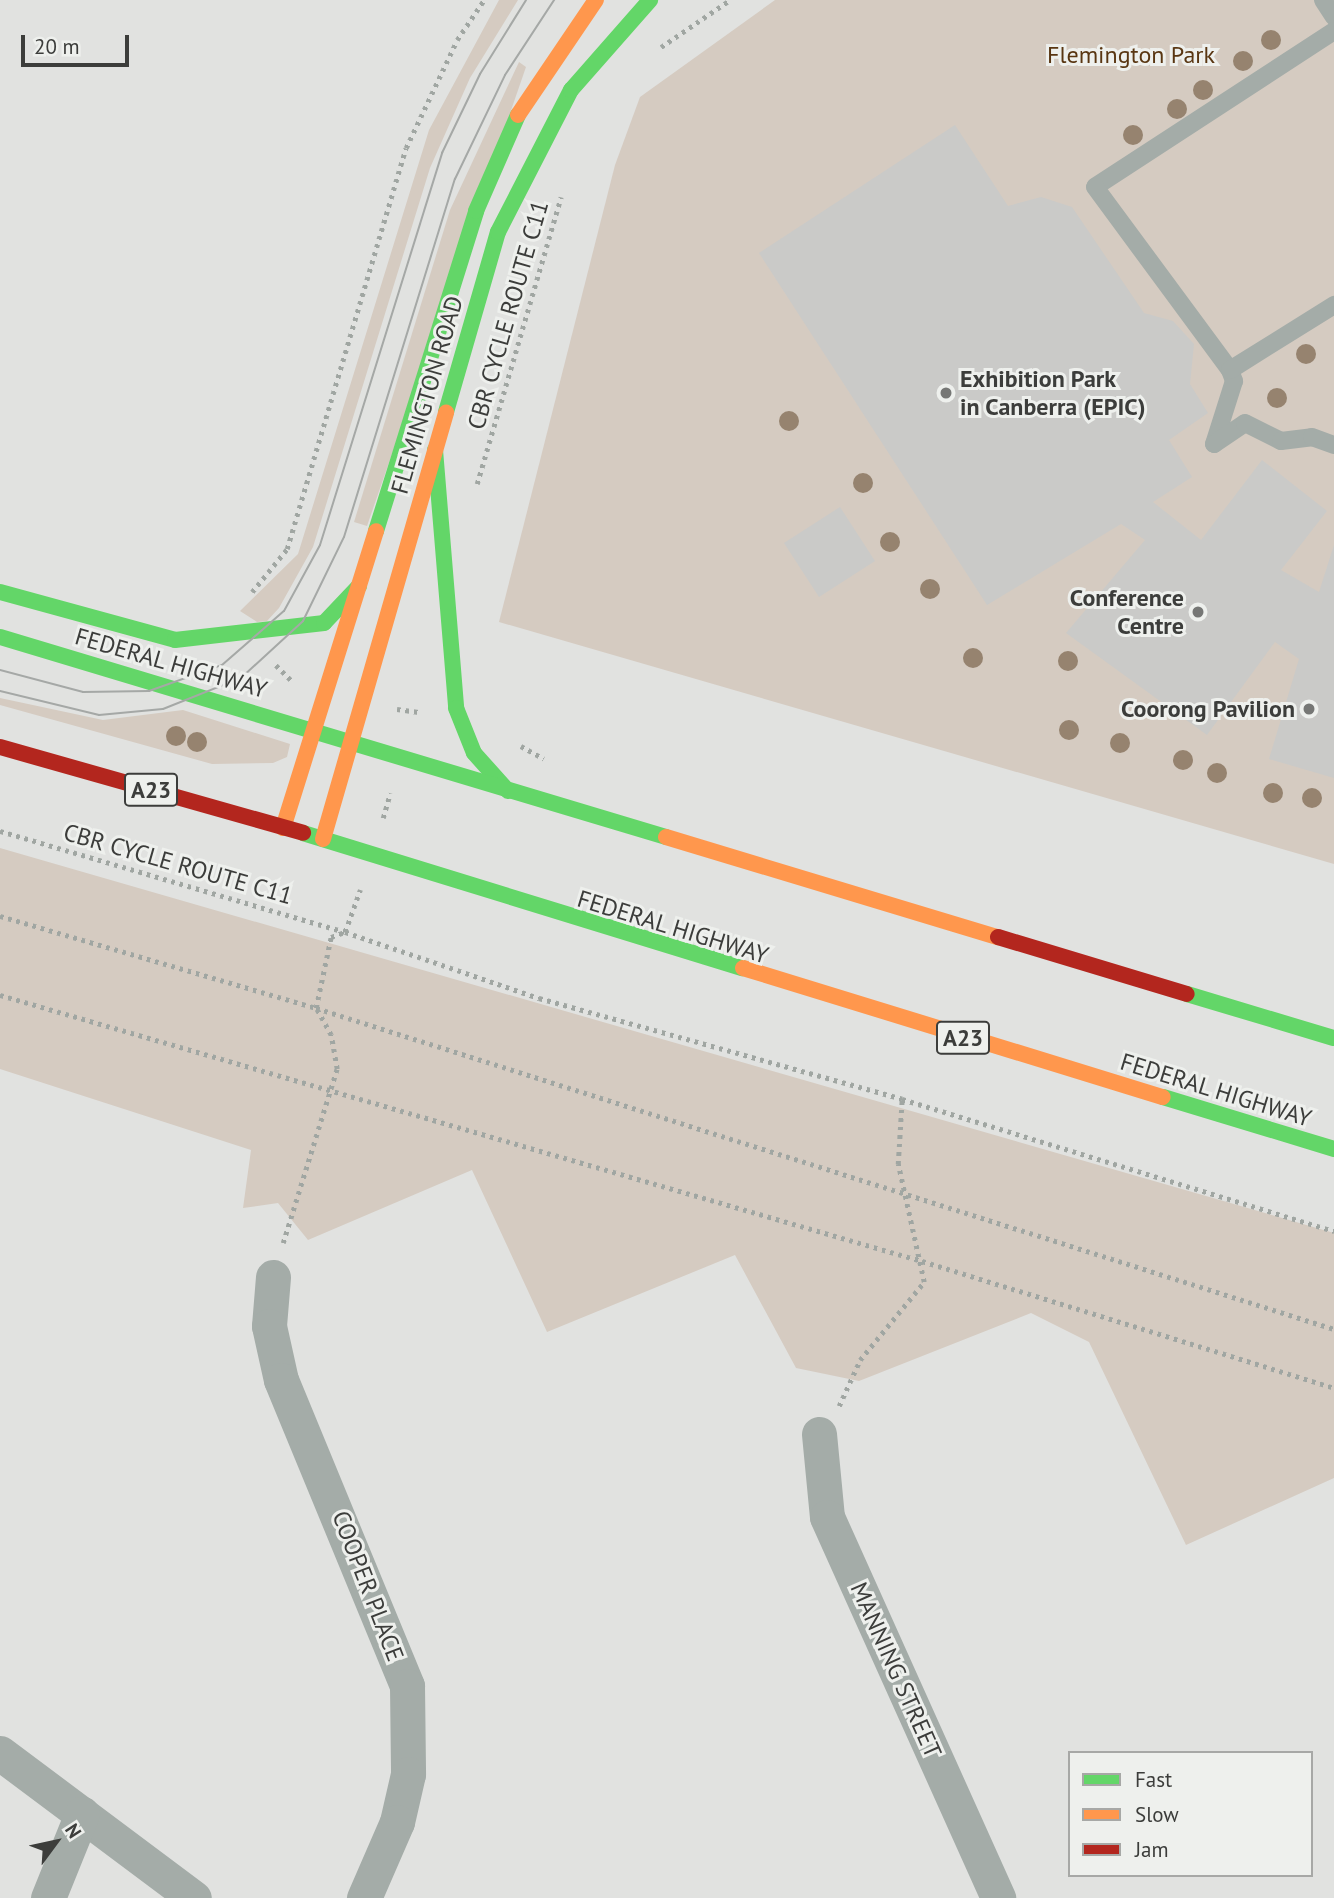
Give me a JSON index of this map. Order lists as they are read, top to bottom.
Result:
{
  "streets": {
    "main road": ["FLEMINGTON ROAD", "FEDERAL HIGHWAY", "A23"],
    "street": ["COOPER PLACE", "MANNING STREET"],
    "path": ["CBR CYCLE ROUTE C11"]
  },
  "crossings": [
    ["FLEMINGTON ROAD", "FEDERAL HIGHWAY"]
  ],
  "parks": ["Flemington Park"],
  "places": ["Exhibition Park in Canberra (EPIC)", "Conference Centre", "Coorong Pavilion"],
  "legend": ["Fast", "Slow", "Jam"],
  "scale_bar": "20 m",
  "north": "top right"
}
